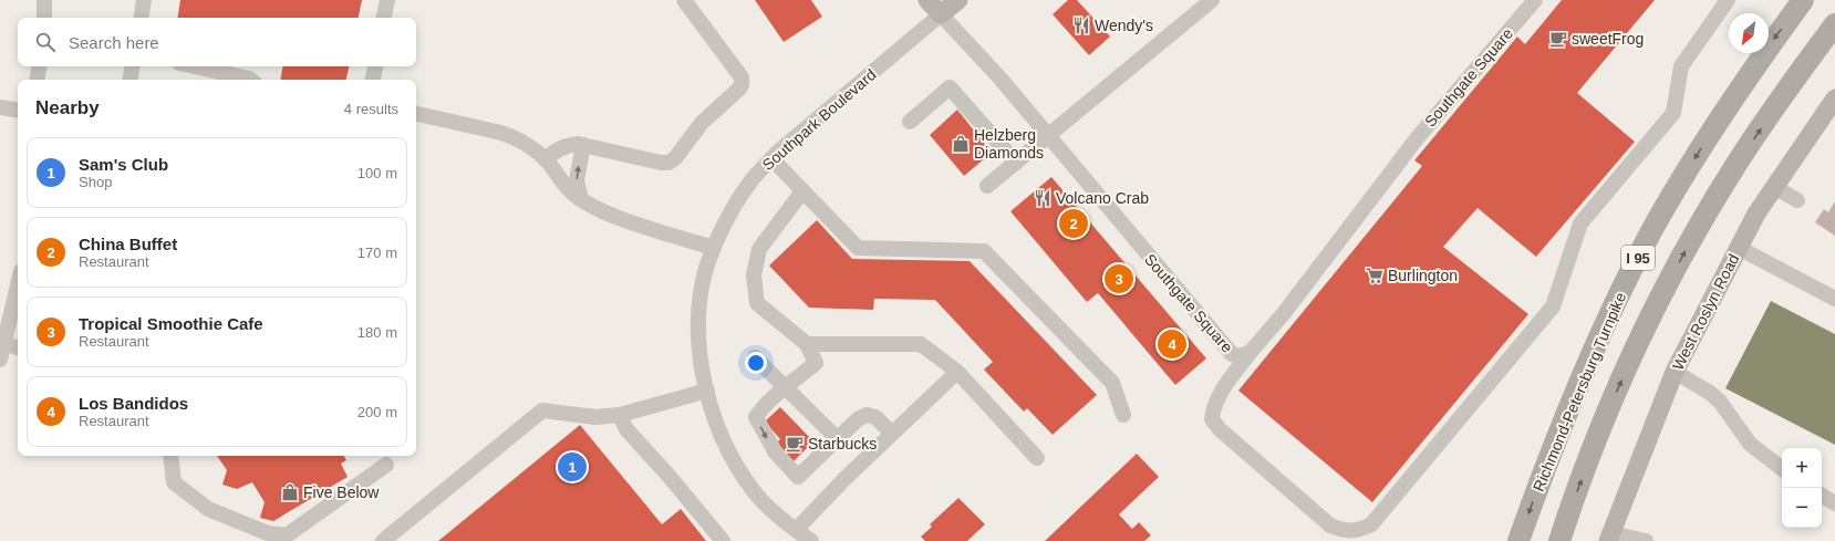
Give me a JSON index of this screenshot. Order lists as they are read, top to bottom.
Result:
{
  "streets": {
    "highway": ["I 95", "Richmond-Petersburg Turnpike"],
    "main road": ["Southpark Boulevard", "West Roslyn Road"],
    "street": ["Southgate Square"]
  },
  "crossings": [
    ["Southgate Square", "Southpark Boulevard"]
  ],
  "places": {
    "restaurant": ["Wendy's", "Volcano Crab"],
    "cafe": ["sweetFrog", "Starbucks"],
    "shop": ["Helzberg Diamonds", "Five Below"],
    "supermarket": ["Burlington"]
  },
  "north": "bottom left",
  "page": {
    "search": "Search here",
    "heading": ["Nearby", "4 results"],
    "list": [
      {
        "mark": "1",
        "name": "Sam's Club",
        "note": "Shop",
        "value": "100 m"
      },
      {
        "mark": "2",
        "name": "China Buffet",
        "note": "Restaurant",
        "value": "170 m"
      },
      {
        "mark": "3",
        "name": "Tropical Smoothie Cafe",
        "note": "Restaurant",
        "value": "180 m"
      },
      {
        "mark": "4",
        "name": "Los Bandidos",
        "note": "Restaurant",
        "value": "200 m"
      }
    ],
    "pins": [
      "2",
      "3",
      "4",
      "1"
    ],
    "map_buttons": ["+", "−"]
  }
}
